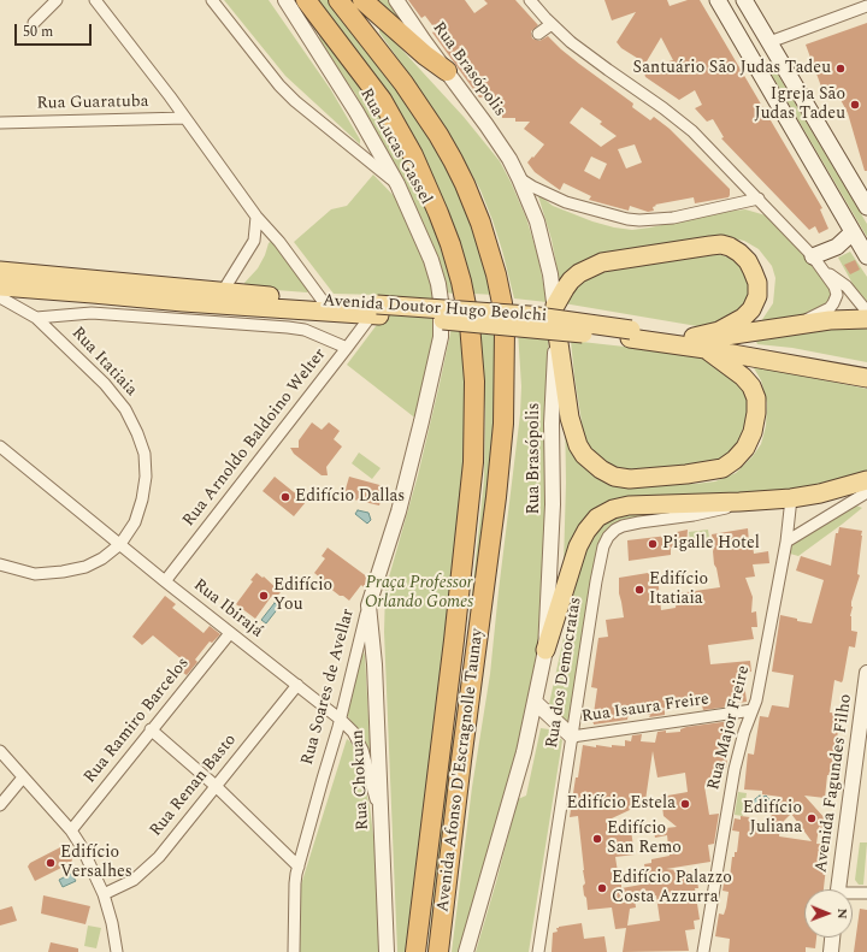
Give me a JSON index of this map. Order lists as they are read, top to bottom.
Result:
{
  "streets": {
    "highway": ["Avenida Afonso D'Escragnolle Taunay"],
    "main road": ["Avenida Doutor Hugo Beolchi"],
    "street": [
      "Rua Brasópolis",
      "Rua Guaratuba",
      "Rua Lucas Gassel",
      "Rua Itatiaia",
      "Rua Arnoldo Baldoino Welter",
      "Rua Ibirajá",
      "Rua dos Democratas",
      "Rua Soares de Avellar",
      "Rua Isaura Freire",
      "Rua Ramiro Barcelos",
      "Rua Major Freire",
      "Rua Chokuan",
      "Avenida Fagundes Filho",
      "Rua Renan Basto"
    ]
  },
  "crossings": [
    ["Rua Lucas Gassel", "Rua Soares de Avellar"],
    ["Avenida Doutor Hugo Beolchi", "Rua Itatiaia"],
    ["Avenida Doutor Hugo Beolchi", "Rua Arnoldo Baldoino Welter"],
    ["Rua Itatiaia", "Rua Ibirajá"],
    ["Rua Arnoldo Baldoino Welter", "Rua Ibirajá"],
    ["Rua Ibirajá", "Rua Soares de Avellar"],
    ["Rua Ibirajá", "Rua Ramiro Barcelos"],
    ["Rua Ibirajá", "Rua Chokuan"],
    ["Rua Ibirajá", "Rua Renan Basto"],
    ["Rua dos Democratas", "Rua Isaura Freire"],
    ["Rua Soares de Avellar", "Rua Chokuan"],
    ["Rua Isaura Freire", "Rua Major Freire"]
  ],
  "parks": ["Praça Professor Orlando Gomes"],
  "places": [
    "Santuário São Judas Tadeu",
    "Igreja São Judas Tadeu",
    "Edifício Dallas",
    "Pigalle Hotel",
    "Edifício Itatiaia",
    "Edifício You",
    "Edifício Estela",
    "Edifício Juliana",
    "Edifício San Remo",
    "Edifício Versalhes",
    "Edifício Palazzo Costa Azzurra"
  ],
  "scale_bar": "50 m",
  "north": "right"
}
